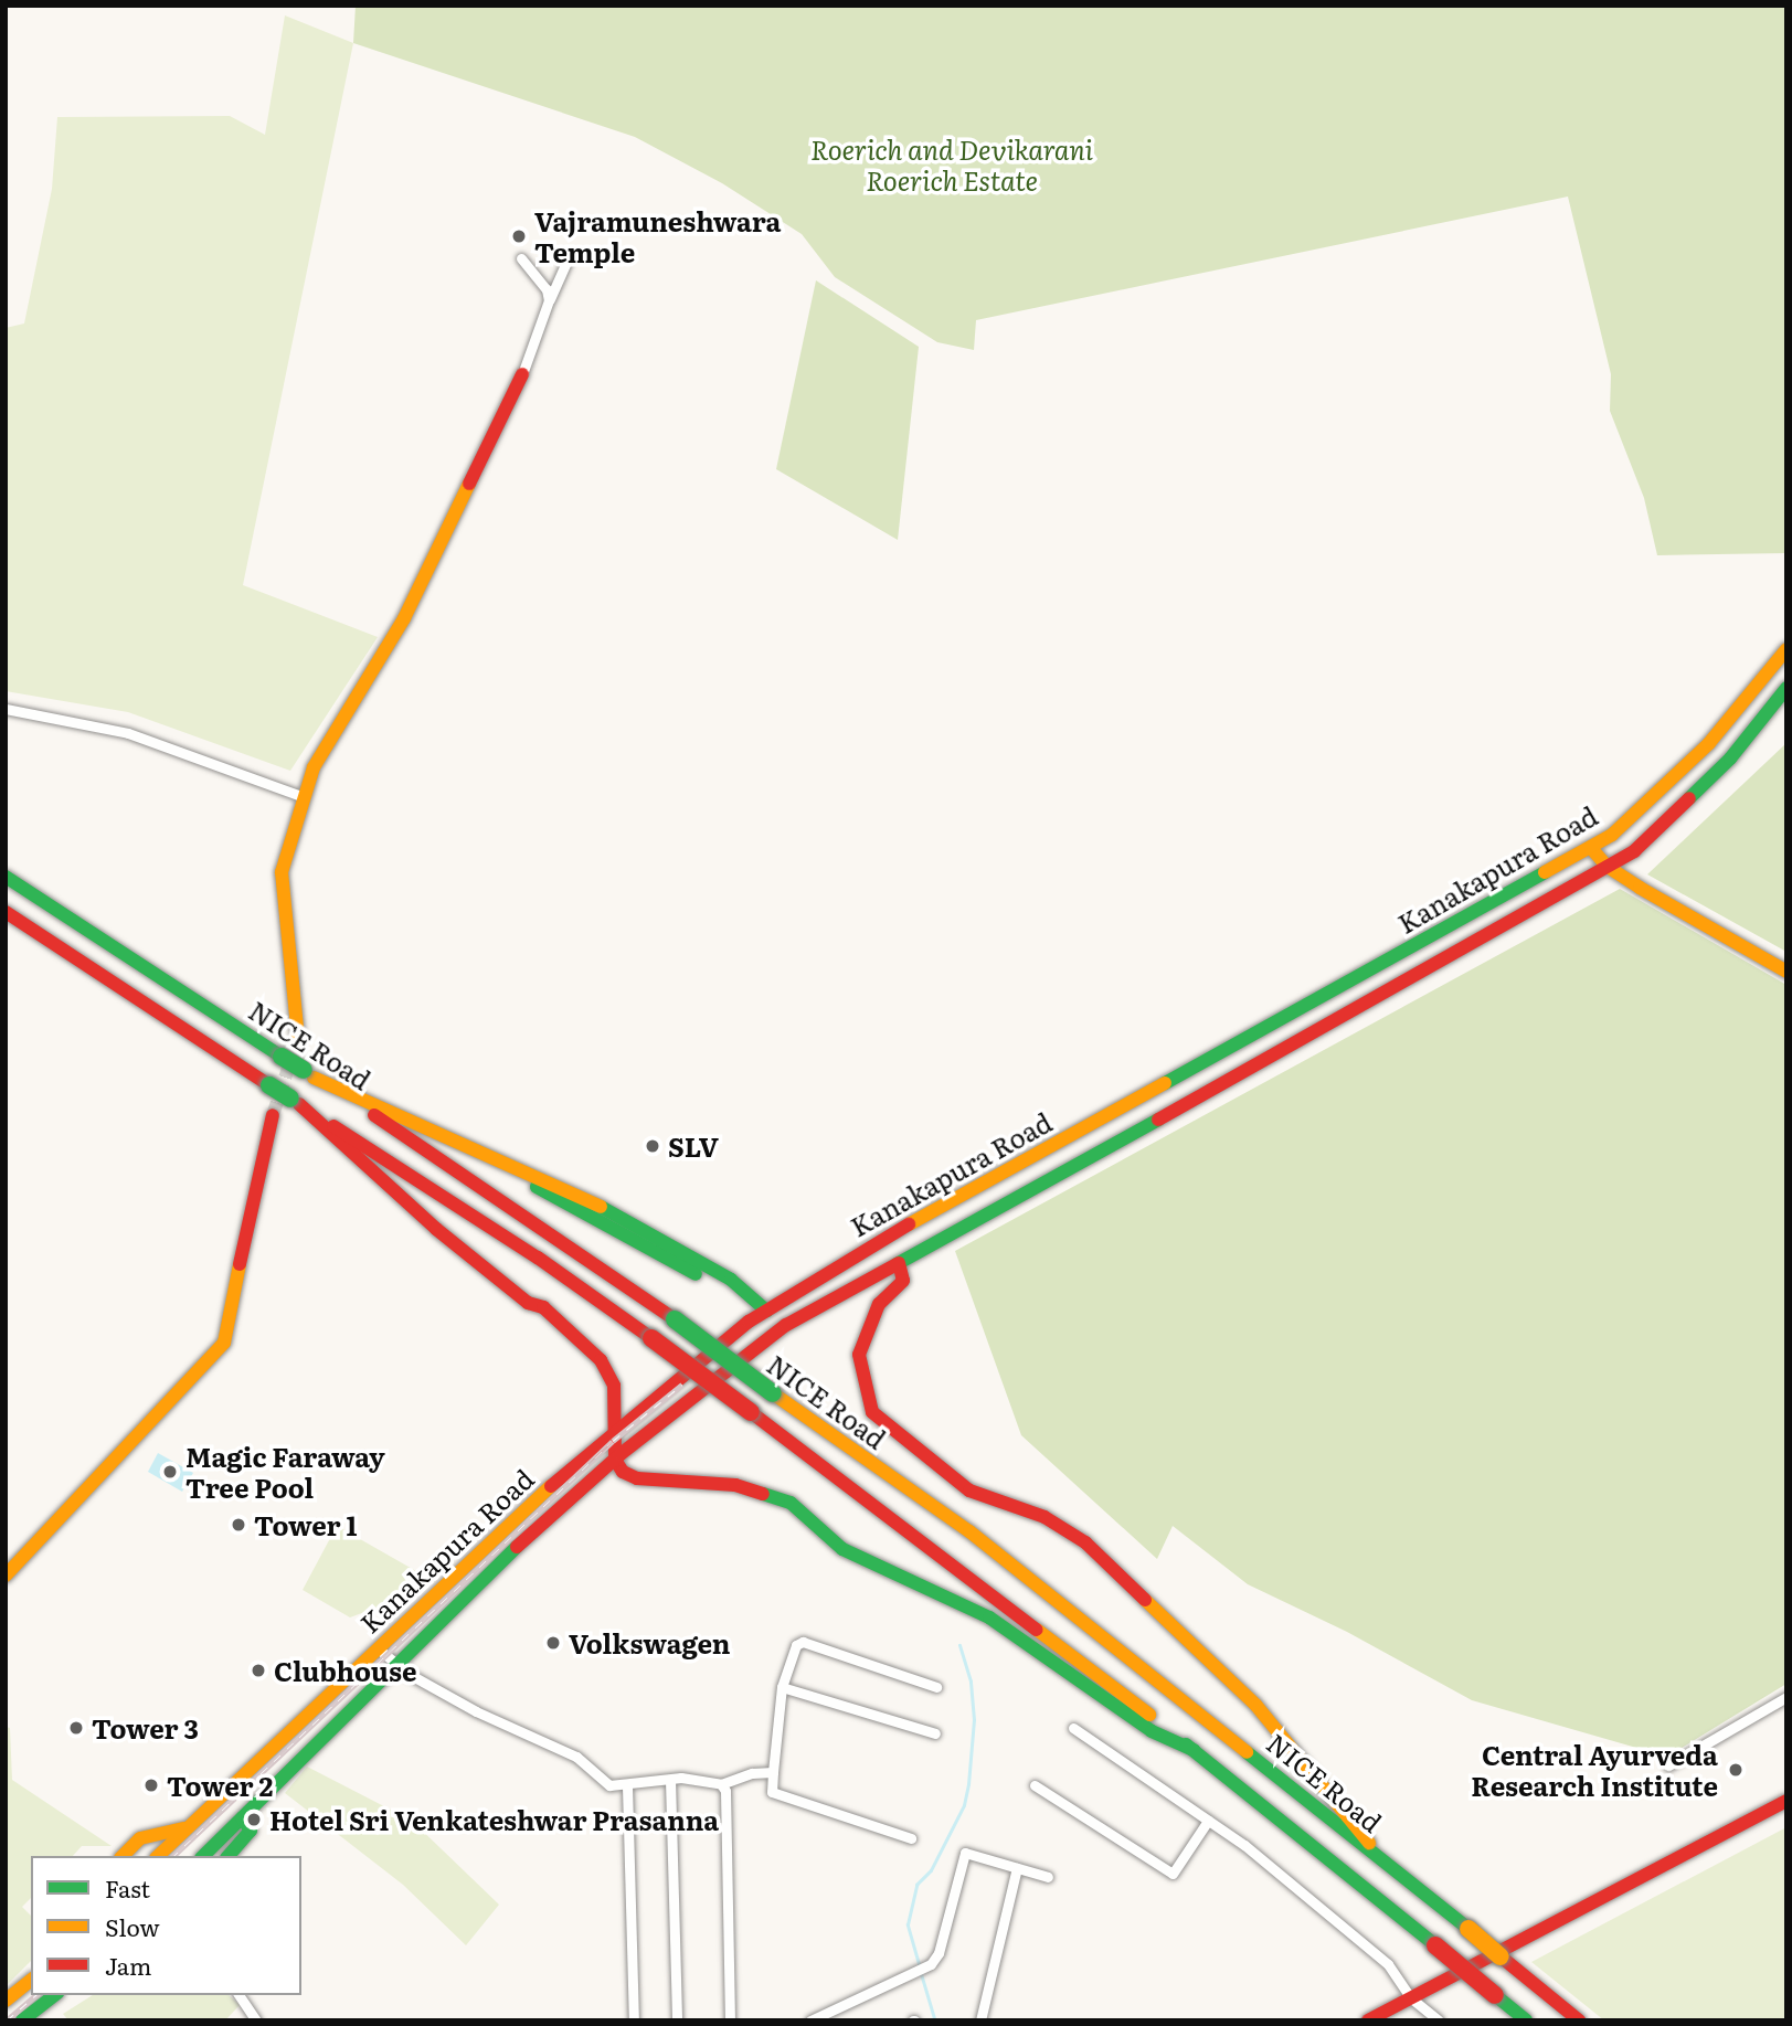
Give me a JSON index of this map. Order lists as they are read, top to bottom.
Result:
{
  "streets": {
    "main road": ["Kanakapura Road", "NICE Road"]
  },
  "parks": ["Roerich and Devikarani Roerich Estate"],
  "places": [
    "Vajramuneshwara Temple",
    "SLV",
    "Magic Faraway Tree Pool",
    "Tower 1",
    "Volkswagen",
    "Clubhouse",
    "Tower 3",
    "Central Ayurveda Research Institute",
    "Tower 2",
    "Hotel Sri Venkateshwar Prasanna"
  ],
  "legend": ["Fast", "Slow", "Jam"]
}
